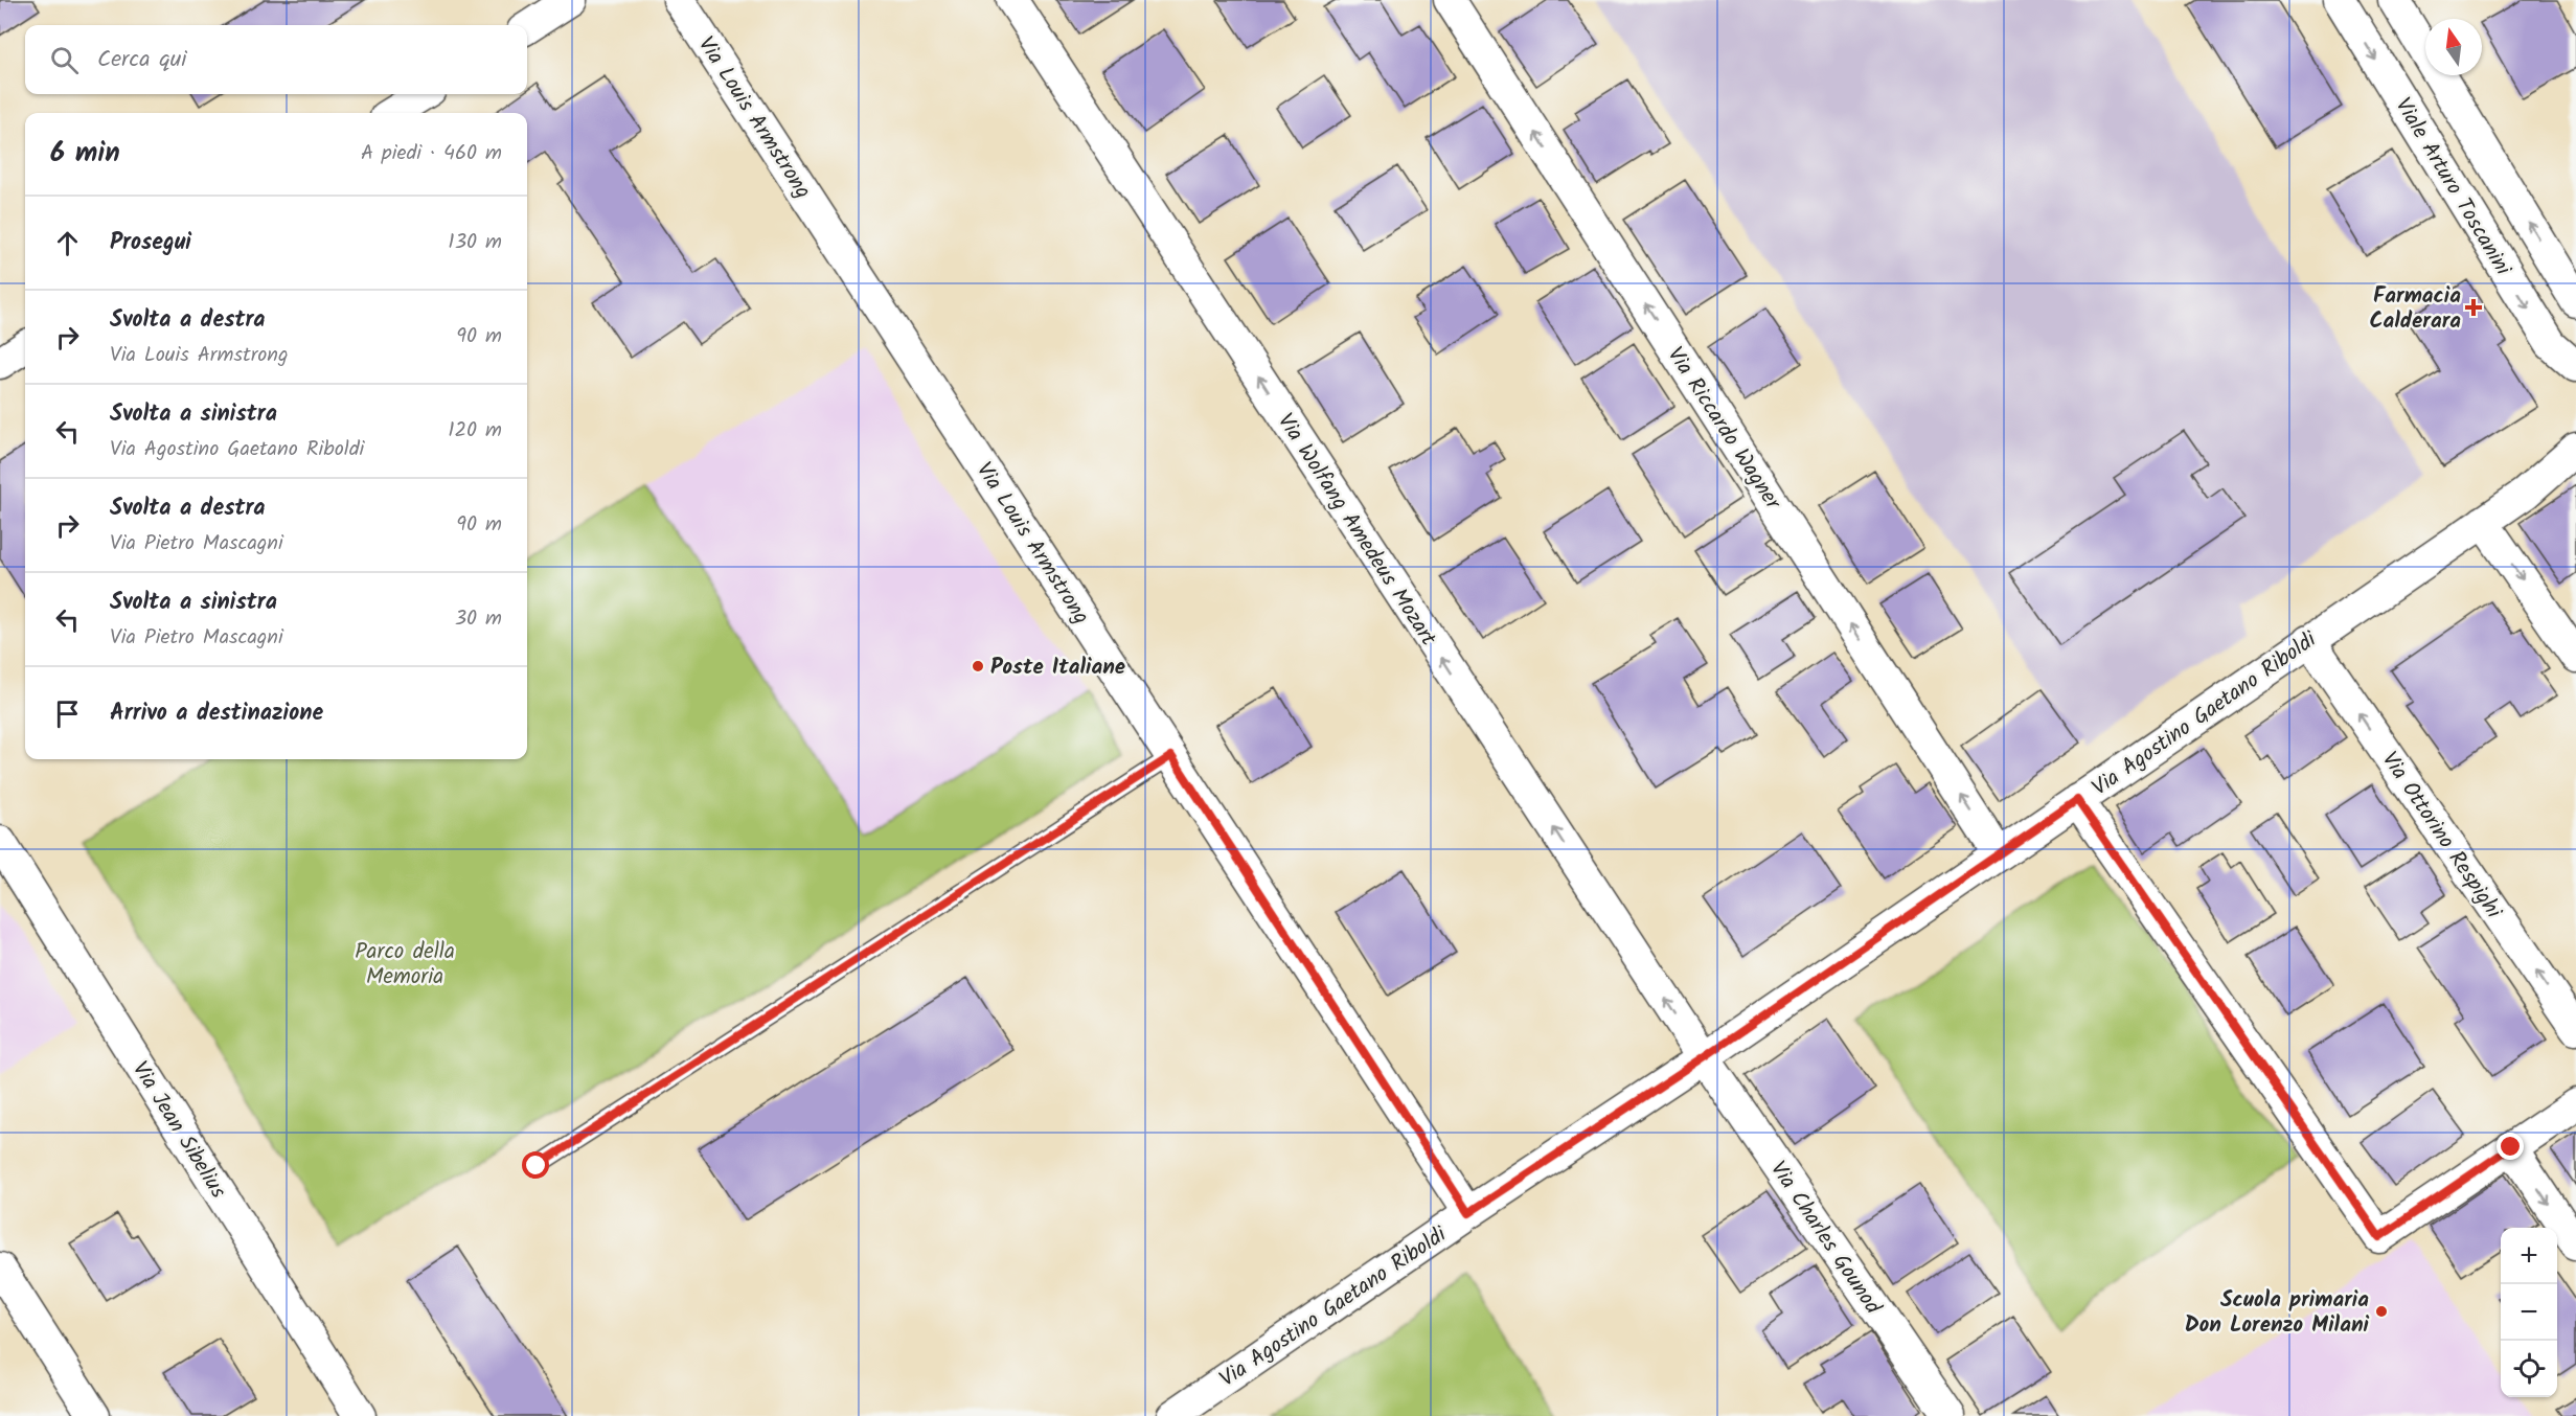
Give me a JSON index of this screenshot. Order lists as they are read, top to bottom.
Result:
{
  "streets": {
    "street": [
      "Via Louis Armstrong",
      "Viale Arturo Toscanini",
      "Via Riccardo Wagner",
      "Via Wolfang Amedeus Mozart",
      "Via Agostino Gaetano Riboldi",
      "Via Ottorino Respighi",
      "Via Jean Sibelius",
      "Via Charles Gounod"
    ]
  },
  "crossings": [
    ["Via Louis Armstrong", "Via Agostino Gaetano Riboldi"],
    ["Via Riccardo Wagner", "Via Agostino Gaetano Riboldi"],
    ["Via Wolfang Amedeus Mozart", "Via Agostino Gaetano Riboldi"],
    ["Via Wolfang Amedeus Mozart", "Via Charles Gounod"],
    ["Via Agostino Gaetano Riboldi", "Via Ottorino Respighi"],
    ["Via Agostino Gaetano Riboldi", "Via Charles Gounod"]
  ],
  "one_way": ["Via Riccardo Wagner", "Via Wolfang Amedeus Mozart"],
  "parks": ["Parco della Memoria"],
  "places": {
    "health": ["Farmacia Calderara"],
    "other": ["Poste Italiane", "Scuola primaria Don Lorenzo Milani"]
  },
  "north": "top",
  "page": {
    "search": "Cerca qui",
    "heading": ["6 min", "A piedi · 460 m"],
    "list": [
      ["Prosegui", "130 m"],
      ["Svolta a destra", "Via Louis Armstrong", "90 m"],
      ["Svolta a sinistra", "Via Agostino Gaetano Riboldi", "120 m"],
      ["Svolta a destra", "Via Pietro Mascagni", "90 m"],
      ["Svolta a sinistra", "Via Pietro Mascagni", "30 m"],
      "Arrivo a destinazione"
    ],
    "map_buttons": ["+", "−"]
  }
}
